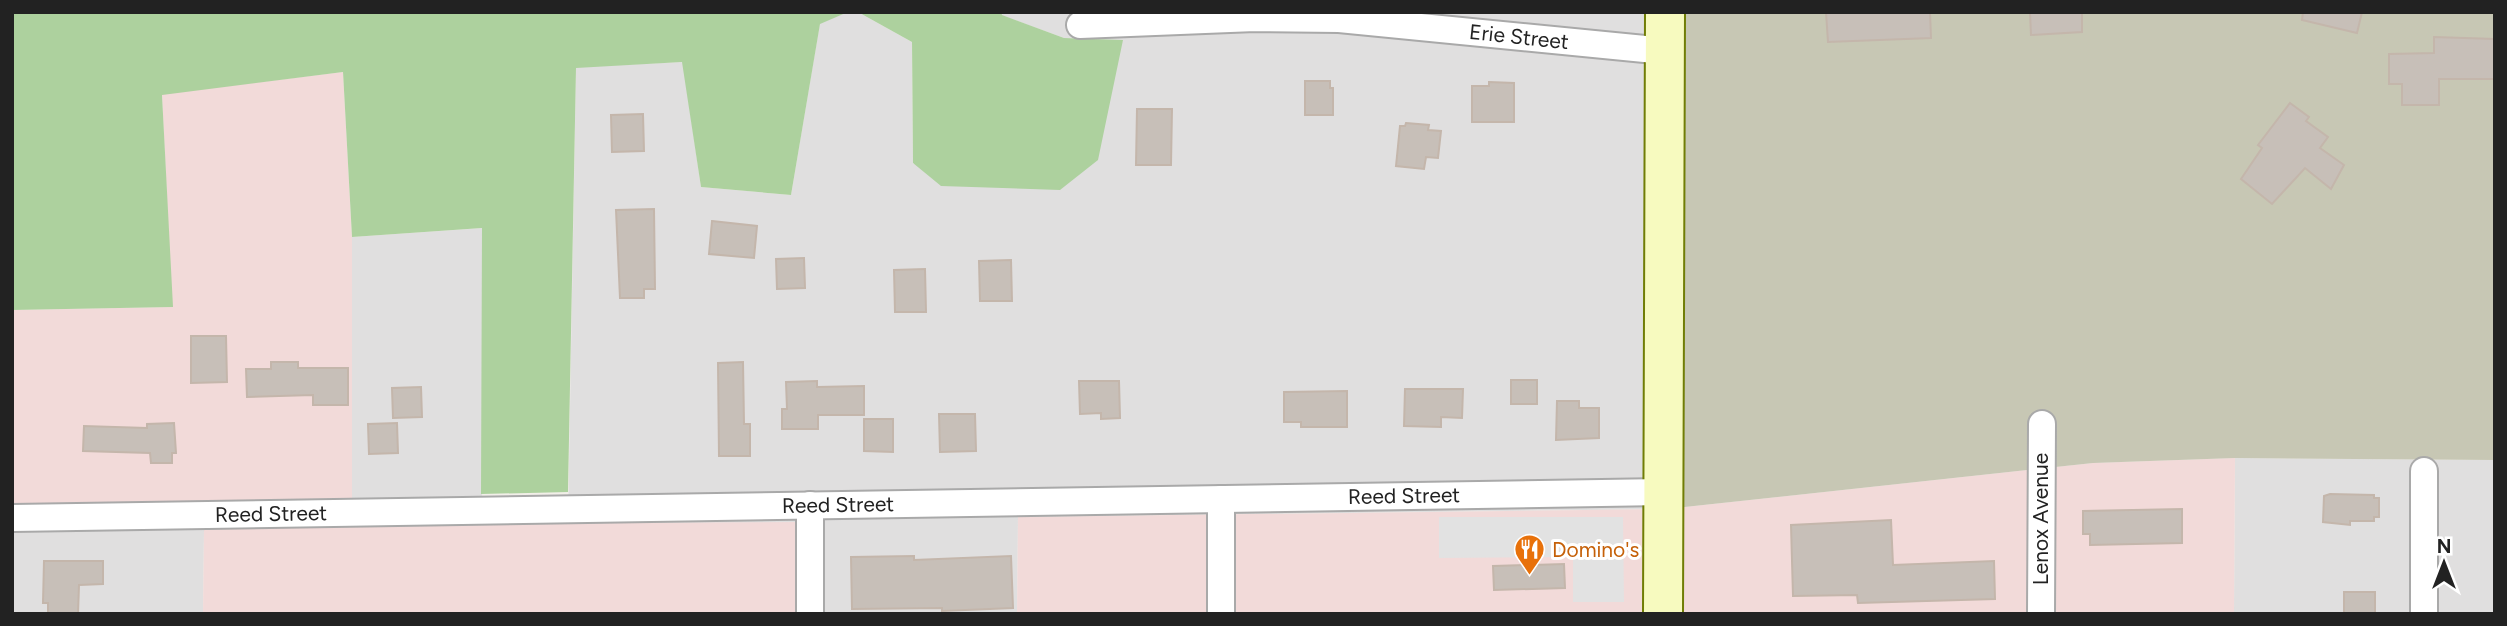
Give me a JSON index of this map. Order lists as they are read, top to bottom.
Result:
{
  "streets": {
    "street": ["Erie Street", "Reed Street", "Lenox Avenue"]
  },
  "places": {
    "restaurant": ["Domino's"]
  },
  "north": "top"
}
